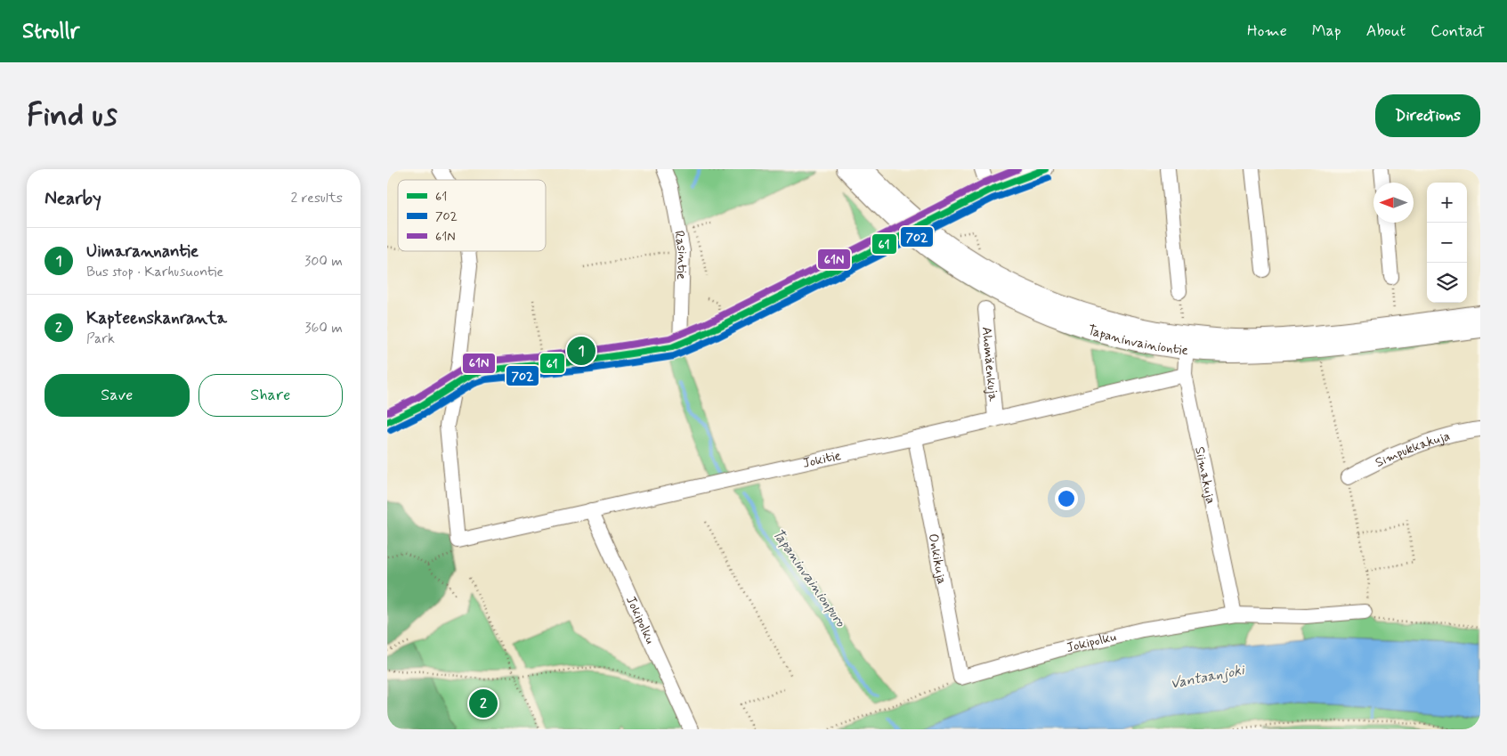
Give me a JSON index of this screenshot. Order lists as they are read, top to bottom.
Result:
{
  "streets": {
    "main road": ["Tapaninvainiontie"],
    "street": [
      "Rasintie",
      "Ahomäenkuja",
      "Simpukkakuja",
      "Jokitie",
      "Siimakuja",
      "Onkikuja",
      "Jokipolku"
    ]
  },
  "crossings": [
    ["Tapaninvainiontie", "Siimakuja"],
    ["Ahomäenkuja", "Jokitie"],
    ["Jokitie", "Siimakuja"],
    ["Jokitie", "Onkikuja"],
    ["Jokitie", "Jokipolku"],
    ["Siimakuja", "Jokipolku"],
    ["Onkikuja", "Jokipolku"]
  ],
  "water": ["Tapaninvainionpuro", "Vantaanjoki"],
  "lines": ["transit line 61", "transit line 61N", "transit line 702"],
  "legend": ["61", "702", "61N"],
  "north": "left",
  "page": {
    "header": "Strollr",
    "nav": [
      "Home",
      "Map",
      "About",
      "Contact"
    ],
    "buttons": [
      "Directions",
      ["Save", "Share"]
    ],
    "title": "Find us",
    "heading": ["Nearby", "2 results"],
    "map_buttons": ["+", "−"],
    "list": [
      {
        "mark": "1",
        "name": "Uimarannantie",
        "note": "Bus stop · Karhusuontie",
        "value": "300 m"
      },
      {
        "mark": "2",
        "name": "Kapteenskanranta",
        "note": "Park",
        "value": "360 m"
      }
    ],
    "pins": ["1", "2"]
  }
}
